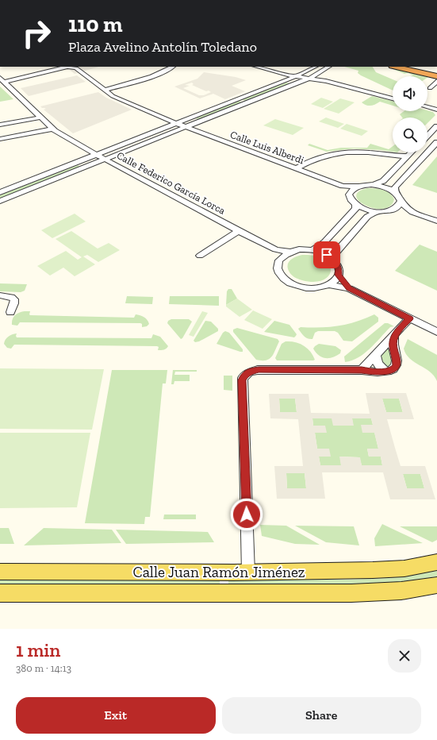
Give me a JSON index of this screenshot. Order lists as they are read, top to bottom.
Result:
{
  "streets": {
    "main road": ["Calle Juan Ramón Jiménez"],
    "street": ["Calle Luis Alberdi", "Calle Federico García Lorca"]
  },
  "page": {
    "turn": ["110 m", "Plaza Avelino Antolín Toledano"],
    "heading": ["1 min", "380 m · 14:13"],
    "buttons": ["Exit", "Share"]
  }
}
